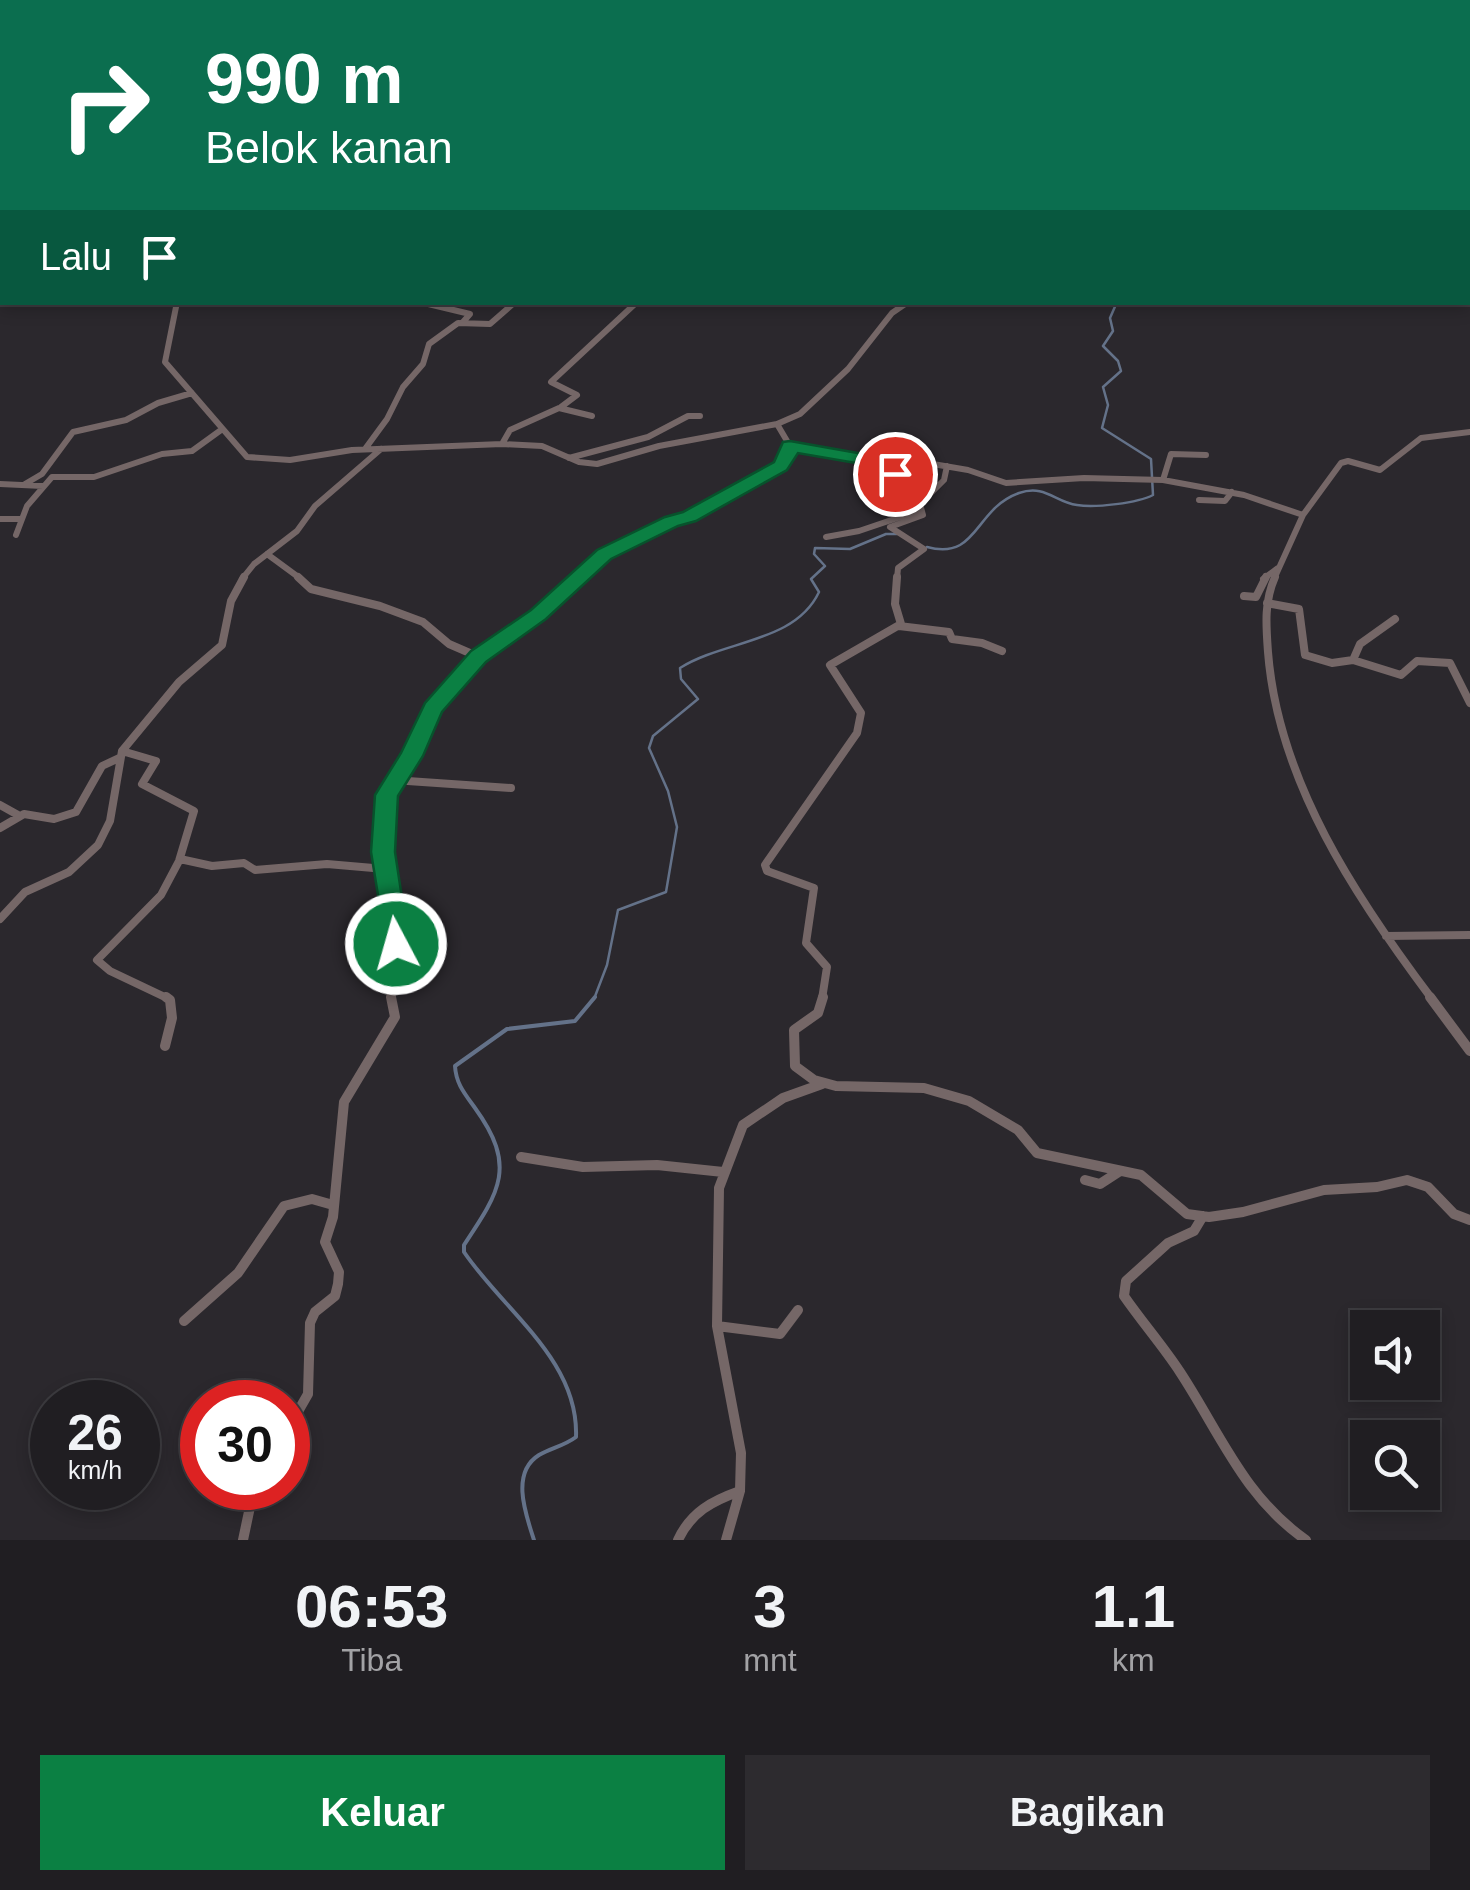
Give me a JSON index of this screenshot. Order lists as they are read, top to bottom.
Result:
{
  "page": {
    "turn": ["990 m", "Belok kanan"],
    "then": "Lalu",
    "speed": "26 km/h",
    "limit": "30",
    "eta": [
      "06:53",
      "Tiba",
      "3",
      "mnt",
      "1.1",
      "km"
    ],
    "buttons": ["Keluar", "Bagikan"]
  }
}
